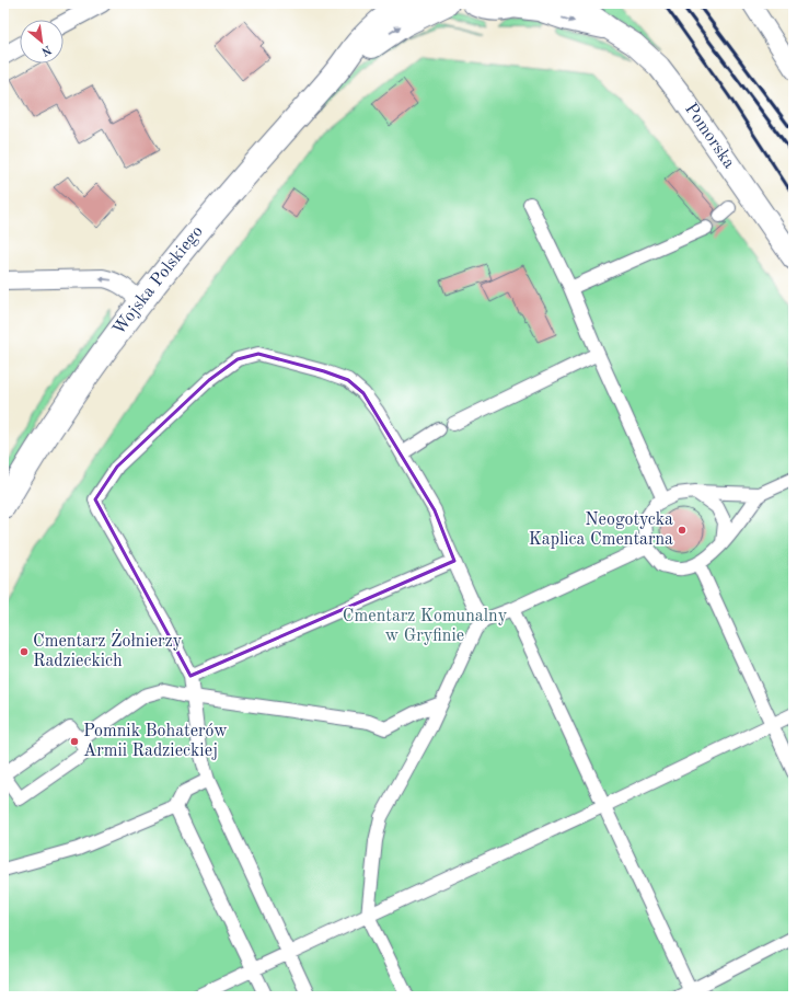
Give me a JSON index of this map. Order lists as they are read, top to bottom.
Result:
{
  "streets": {
    "main road": ["Wojska Polskiego"],
    "street": ["Pomorska"]
  },
  "parks": ["Cmentarz Komunalny w Gryfinie"],
  "places": ["Neogotycka Kaplica Cmentarna", "Cmentarz Żołnierzy Radzieckich", "Pomnik Bohaterów Armii Radzieckiej"],
  "north": "bottom right"
}
